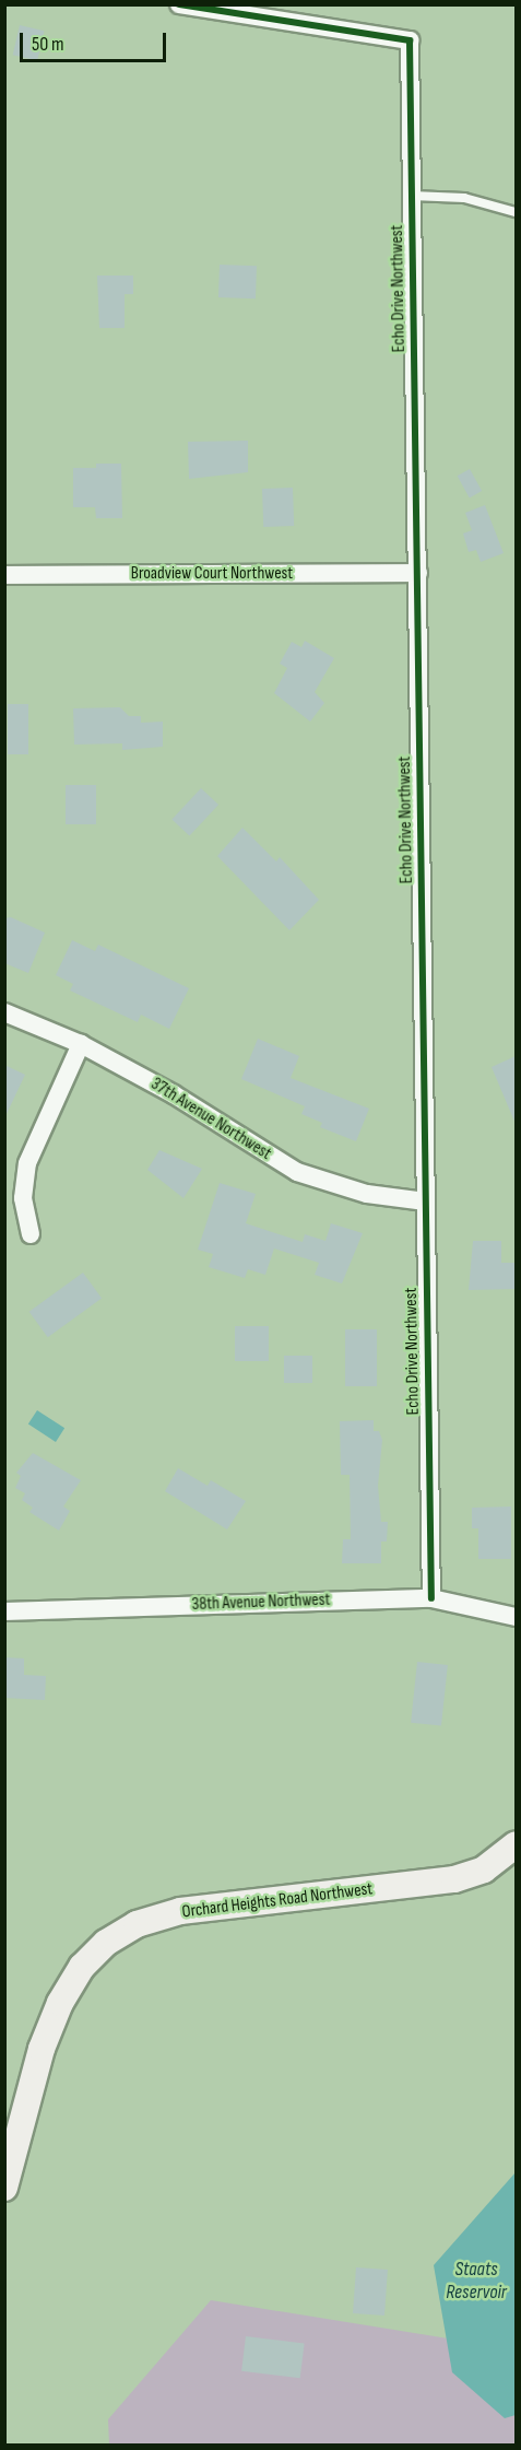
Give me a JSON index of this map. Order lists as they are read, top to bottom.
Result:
{
  "streets": {
    "street": [
      "Echo Drive Northwest",
      "Broadview Court Northwest",
      "37th Avenue Northwest",
      "38th Avenue Northwest",
      "Orchard Heights Road Northwest"
    ]
  },
  "crossings": [
    ["Echo Drive Northwest", "Broadview Court Northwest"],
    ["Echo Drive Northwest", "37th Avenue Northwest"],
    ["Echo Drive Northwest", "38th Avenue Northwest"]
  ],
  "water": ["Staats Reservoir"],
  "scale_bar": "50 m"
}
